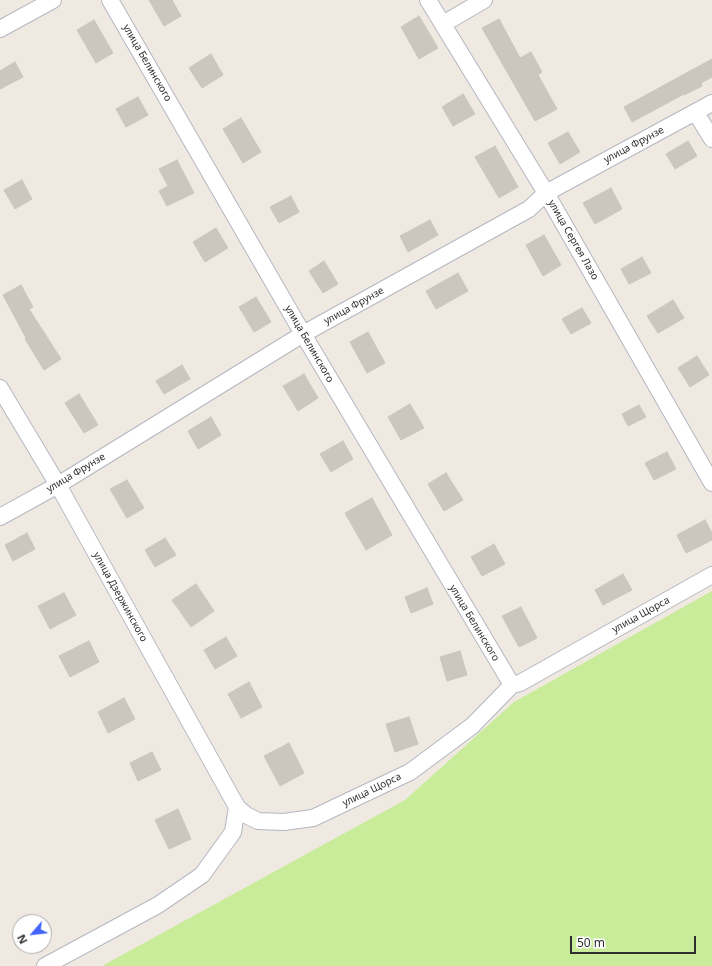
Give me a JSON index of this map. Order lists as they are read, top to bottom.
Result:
{
  "streets": {
    "street": [
      "улица Белинского",
      "улица Фрунзе",
      "улица Сергея Лазо",
      "улица Дзержинского",
      "улица Щорса"
    ]
  },
  "crossings": [
    ["улица Белинского", "улица Фрунзе"],
    ["улица Белинского", "улица Щорса"],
    ["улица Фрунзе", "улица Сергея Лазо"],
    ["улица Фрунзе", "улица Дзержинского"],
    ["улица Дзержинского", "улица Щорса"]
  ],
  "scale_bar": "50 m",
  "north": "bottom left"
}
